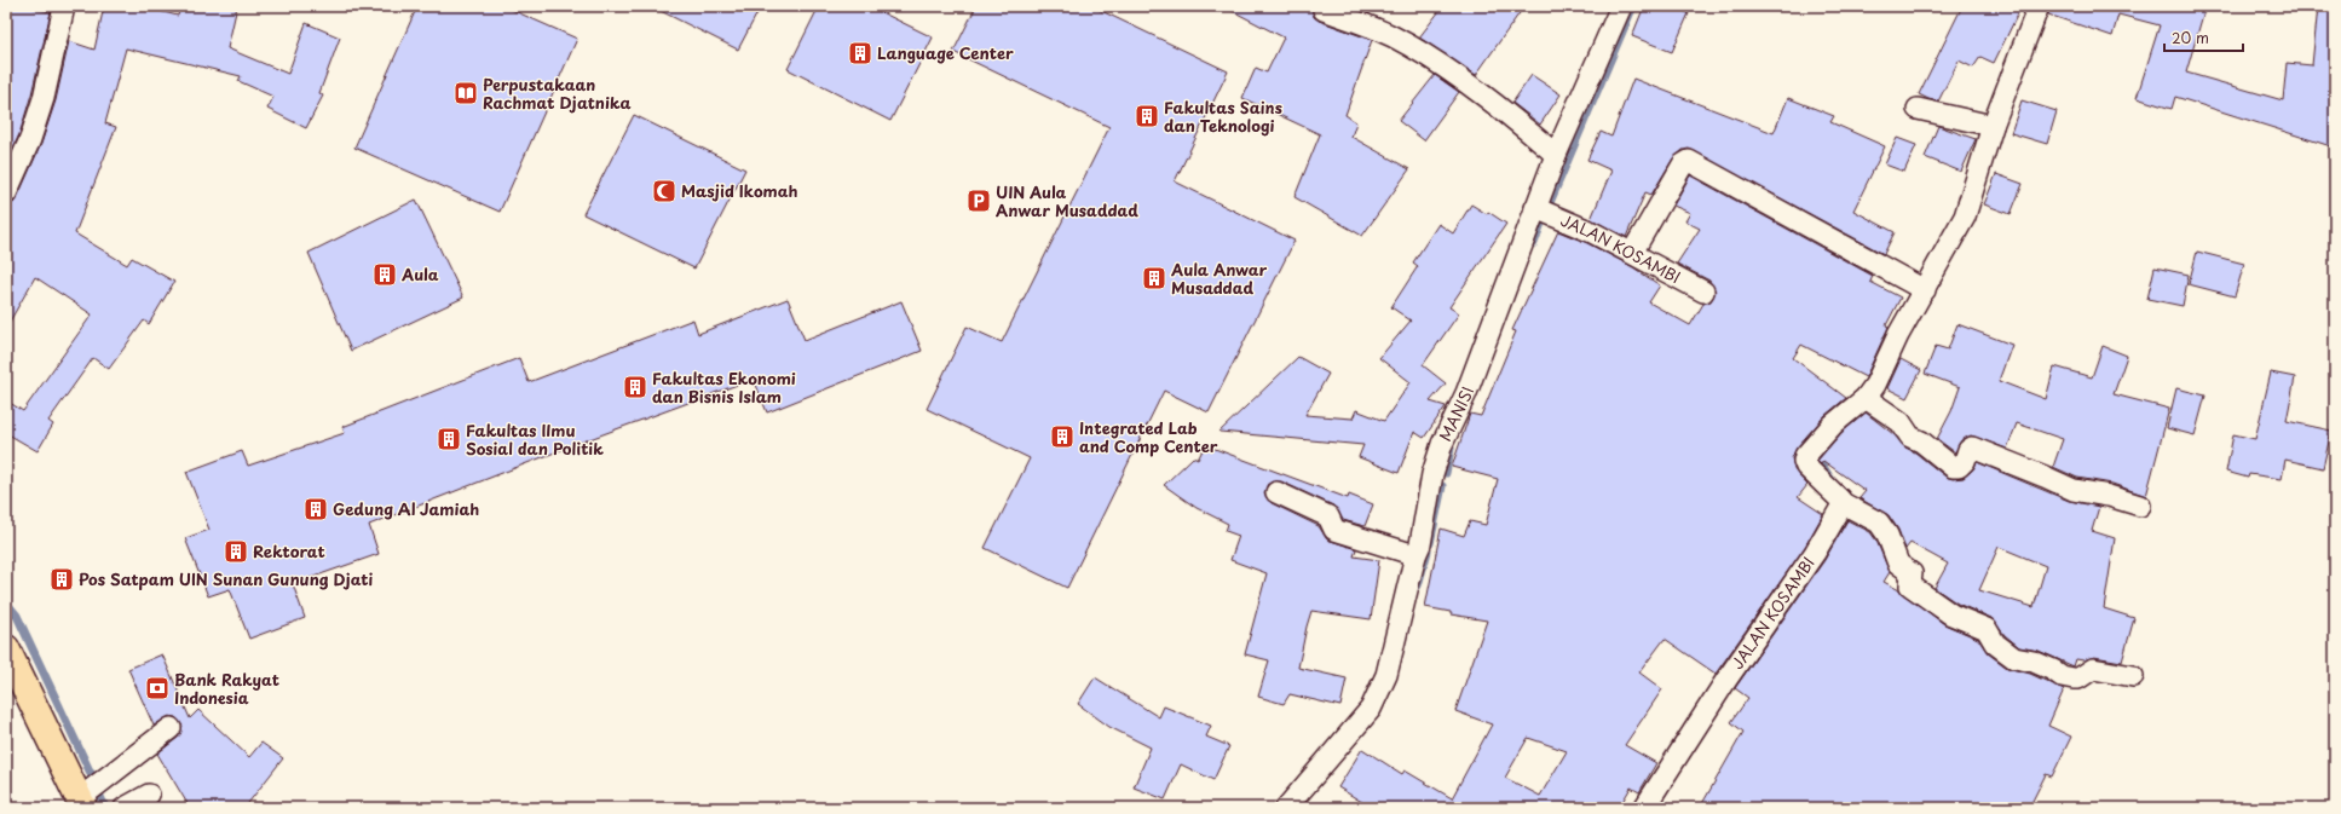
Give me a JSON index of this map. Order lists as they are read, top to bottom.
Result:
{
  "streets": {
    "street": ["JALAN KOSAMBI", "MANISI"]
  },
  "crossings": [
    ["JALAN KOSAMBI", "MANISI"]
  ],
  "places": {
    "building": [
      "Language Center",
      "Fakultas Sains dan Teknologi",
      "Aula",
      "Aula Anwar Musaddad",
      "Fakultas Ekonomi dan Bisnis Islam",
      "Integrated Lab and Comp Center",
      "Fakultas Ilmu Sosial dan Politik",
      "Gedung Al Jamiah",
      "Rektorat",
      "Pos Satpam UIN Sunan Gunung Djati"
    ],
    "library": ["Perpustakaan Rachmat Djatnika"],
    "mosque": ["Masjid Ikomah"],
    "parking": ["UIN Aula Anwar Musaddad"],
    "bank": ["Bank Rakyat Indonesia"]
  },
  "scale_bar": "20 m"
}
